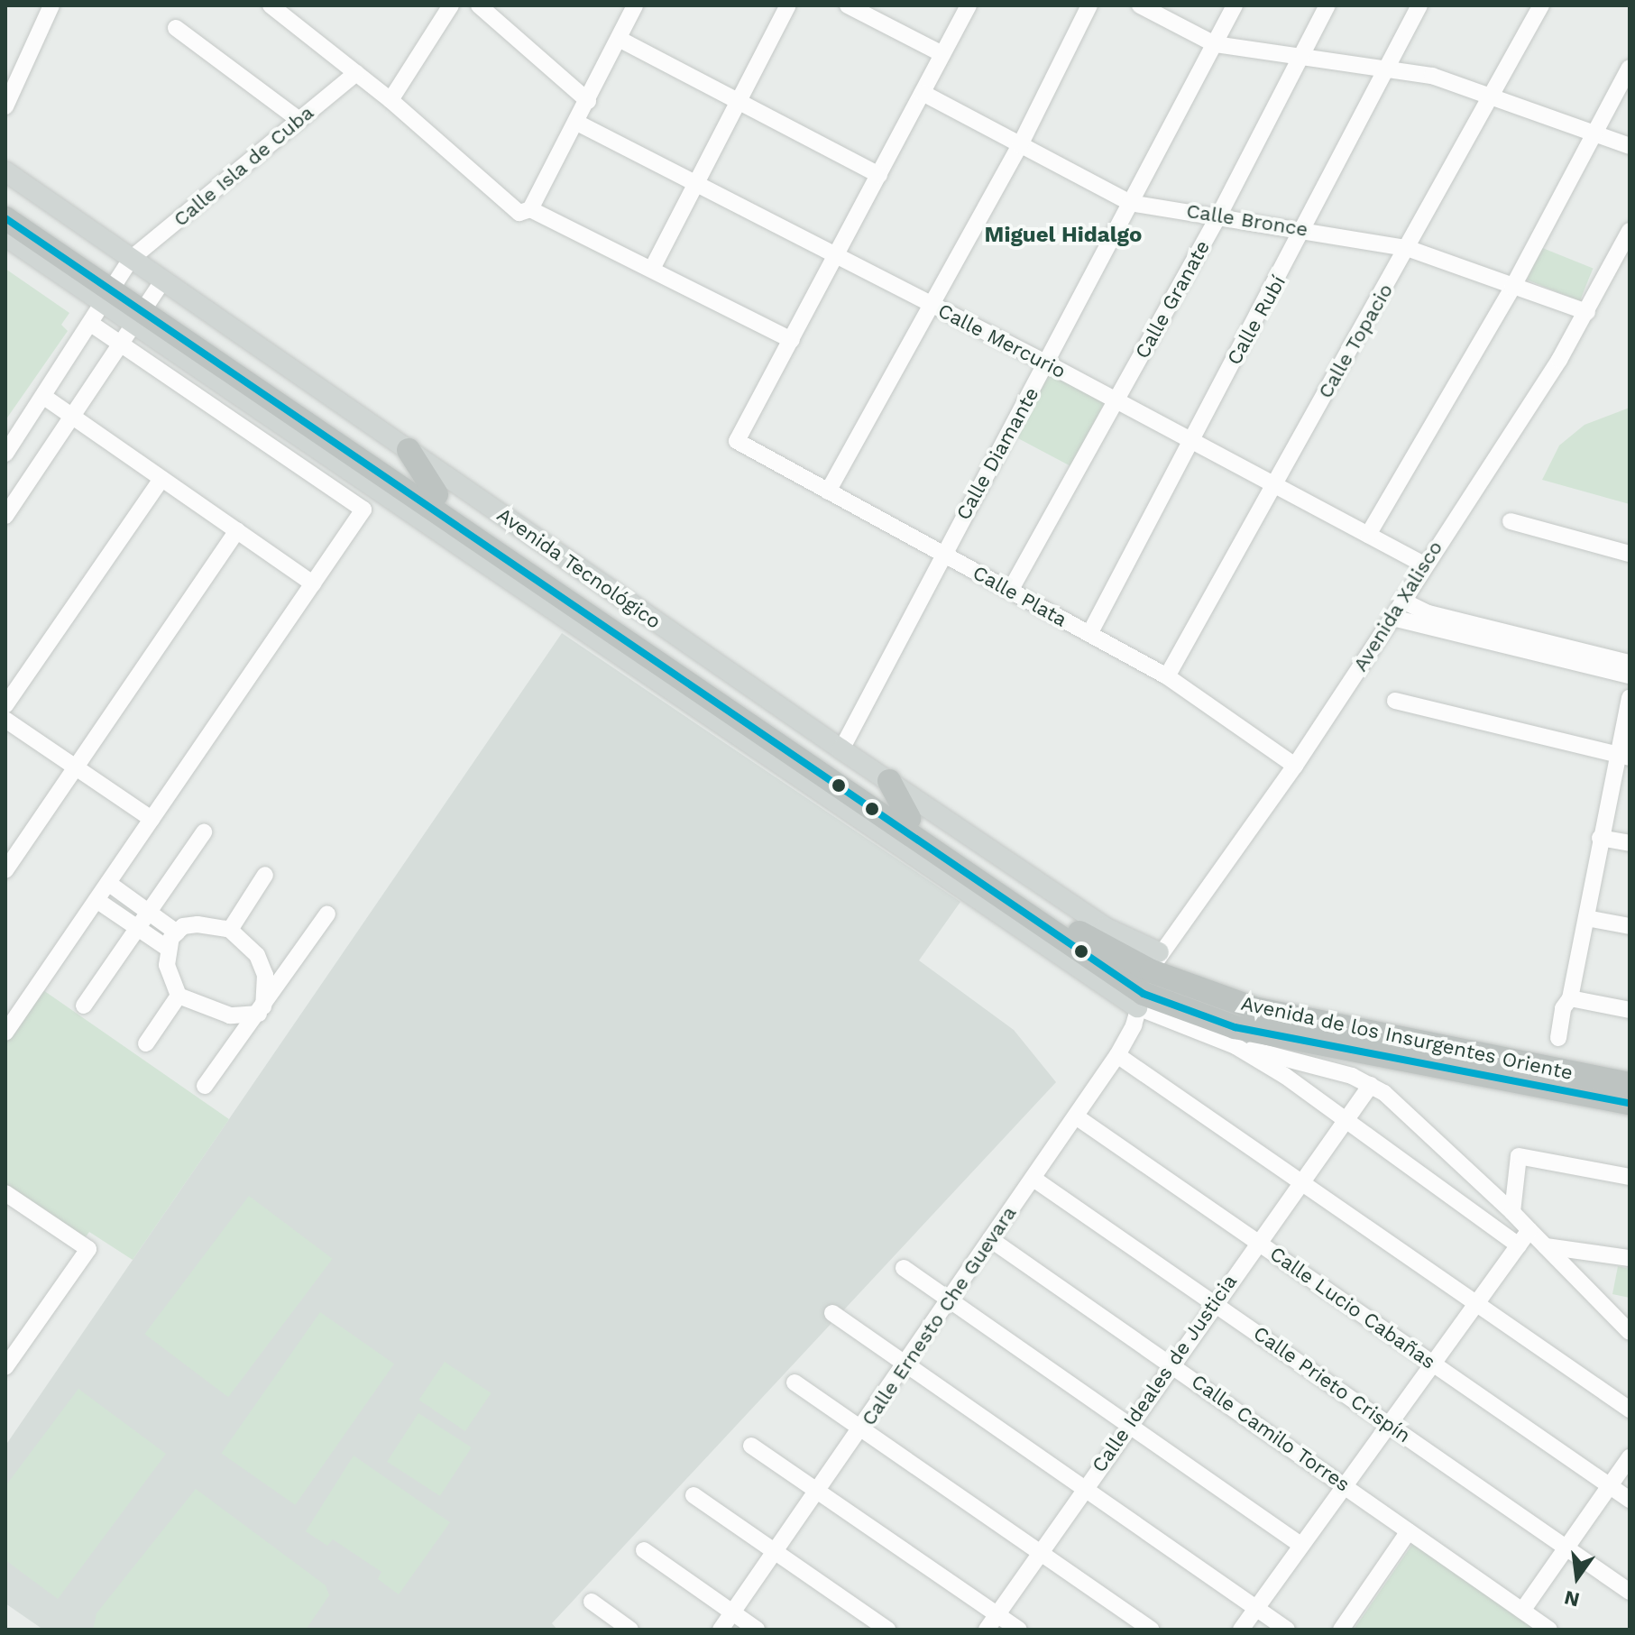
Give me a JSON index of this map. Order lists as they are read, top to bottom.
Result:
{
  "streets": {
    "highway": ["Avenida Tecnológico", "Avenida de los Insurgentes Oriente"],
    "street": [
      "Calle Isla de Cuba",
      "Calle Bronce",
      "Calle Granate",
      "Calle Rubí",
      "Calle Mercurio",
      "Calle Topacio",
      "Calle Diamante",
      "Calle Plata",
      "Avenida Xalisco",
      "Calle Lucio Cabañas",
      "Calle Ernesto Che Guevara",
      "Calle Ideales de Justicia",
      "Calle Prieto Crispín",
      "Calle Camilo Torres"
    ]
  },
  "crossings": [
    ["Calle Isla de Cuba", "Avenida Tecnológico"],
    ["Calle Bronce", "Calle Granate"],
    ["Calle Bronce", "Calle Rubí"],
    ["Calle Bronce", "Calle Topacio"],
    ["Calle Bronce", "Calle Diamante"],
    ["Calle Bronce", "Avenida Xalisco"],
    ["Calle Granate", "Calle Mercurio"],
    ["Calle Granate", "Calle Plata"],
    ["Calle Rubí", "Calle Mercurio"],
    ["Calle Rubí", "Calle Plata"],
    ["Calle Mercurio", "Calle Topacio"],
    ["Calle Mercurio", "Calle Diamante"],
    ["Calle Mercurio", "Avenida Xalisco"],
    ["Calle Topacio", "Calle Plata"],
    ["Calle Diamante", "Avenida Tecnológico"],
    ["Calle Diamante", "Calle Plata"],
    ["Avenida Tecnológico", "Avenida Xalisco"],
    ["Avenida Tecnológico", "Avenida de los Insurgentes Oriente"],
    ["Avenida Tecnológico", "Calle Ernesto Che Guevara"],
    ["Calle Plata", "Avenida Xalisco"],
    ["Avenida Xalisco", "Calle Ernesto Che Guevara"],
    ["Calle Lucio Cabañas", "Calle Ernesto Che Guevara"],
    ["Calle Lucio Cabañas", "Calle Ideales de Justicia"],
    ["Calle Ernesto Che Guevara", "Calle Prieto Crispín"],
    ["Calle Ernesto Che Guevara", "Calle Camilo Torres"],
    ["Calle Ideales de Justicia", "Calle Prieto Crispín"],
    ["Calle Ideales de Justicia", "Calle Camilo Torres"]
  ],
  "districts": ["Miguel Hidalgo"],
  "north": "bottom"
}
